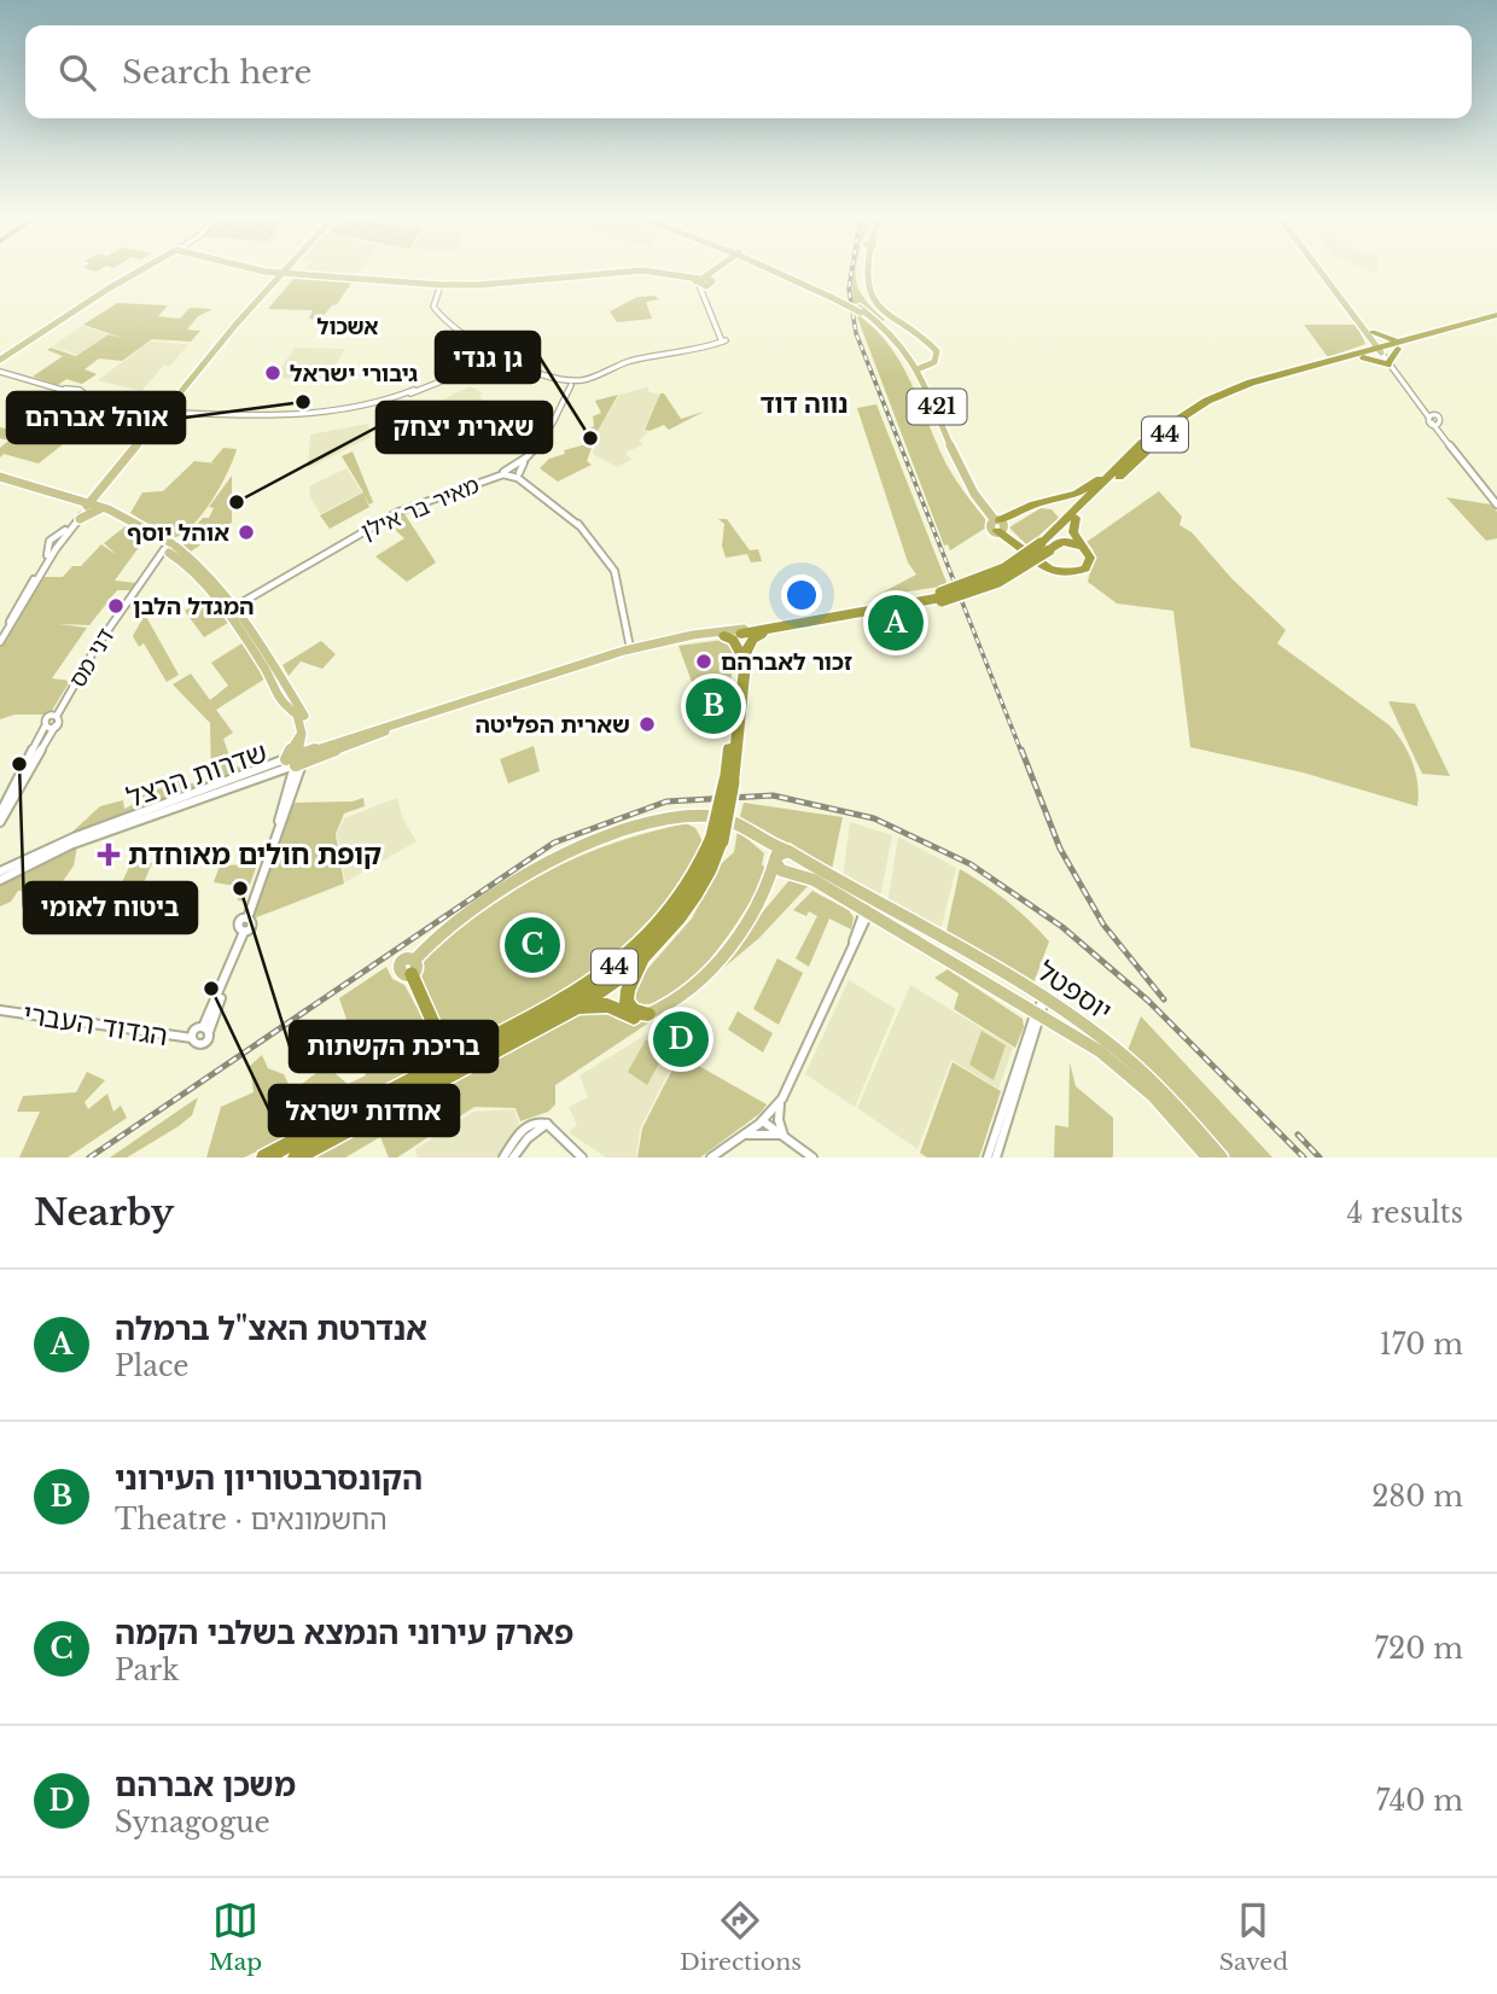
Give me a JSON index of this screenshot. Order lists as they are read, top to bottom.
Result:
{
  "streets": {
    "highway": ["421", "44"],
    "main road": ["שדרות הרצל", "יוספטל"],
    "street": ["מאיר בר אילן", "דני מס", "הגדוד העברי"]
  },
  "districts": ["אשכול", "נווה דוד"],
  "places": {
    "other": [
      "גיבורי ישראל",
      "אוהל אברהם",
      "גן גנדי",
      "שארית יצחק",
      "אוהל יוסף",
      "המגדל הלבן",
      "זכור לאברהם",
      "שארית הפליטה",
      "ביטוח לאומי",
      "בריכת הקשתות",
      "אחדות ישראל"
    ],
    "health": ["קופת חולים מאוחדת"]
  },
  "page": {
    "search": "Search here",
    "pins": [
      "A",
      "B",
      "C",
      "D"
    ],
    "heading": ["Nearby", "4 results"],
    "list": [
      {
        "mark": "A",
        "name": "אנדרטת האצ\"ל ברמלה",
        "note": "Place",
        "value": "170 m"
      },
      {
        "mark": "B",
        "name": "הקונסרבטוריון העירוני",
        "note": "Theatre · החשמונאים",
        "value": "280 m"
      },
      {
        "mark": "C",
        "name": "פארק עירוני הנמצא בשלבי הקמה",
        "note": "Park",
        "value": "720 m"
      },
      {
        "mark": "D",
        "name": "משכן אברהם",
        "note": "Synagogue",
        "value": "740 m"
      }
    ],
    "nav": ["Map", "Directions", "Saved"]
  }
}
